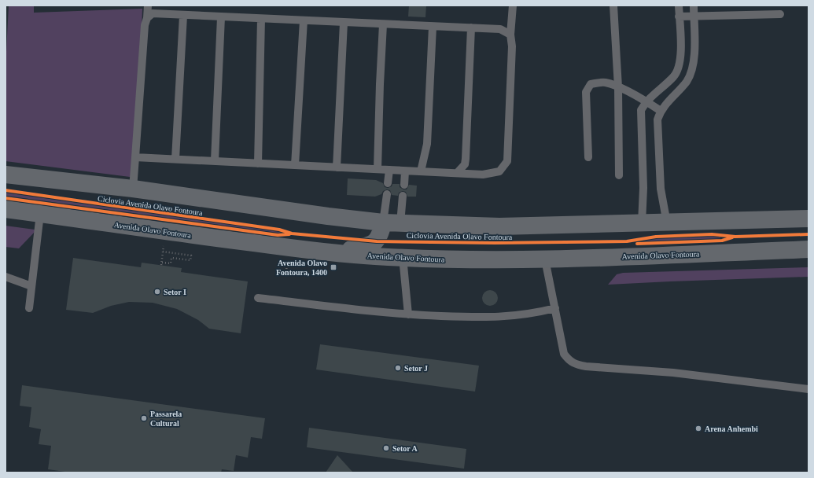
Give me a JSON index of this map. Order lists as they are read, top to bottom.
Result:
{
  "streets": {
    "main road": ["Avenida Olavo Fontoura"],
    "cycle path": ["Ciclovia Avenida Olavo Fontoura"]
  },
  "places": {
    "transit": ["Avenida Olavo Fontoura, 1400"],
    "other": [
      "Setor I",
      "Setor J",
      "Passarela Cultural",
      "Arena Anhembi",
      "Setor A"
    ]
  }
}
